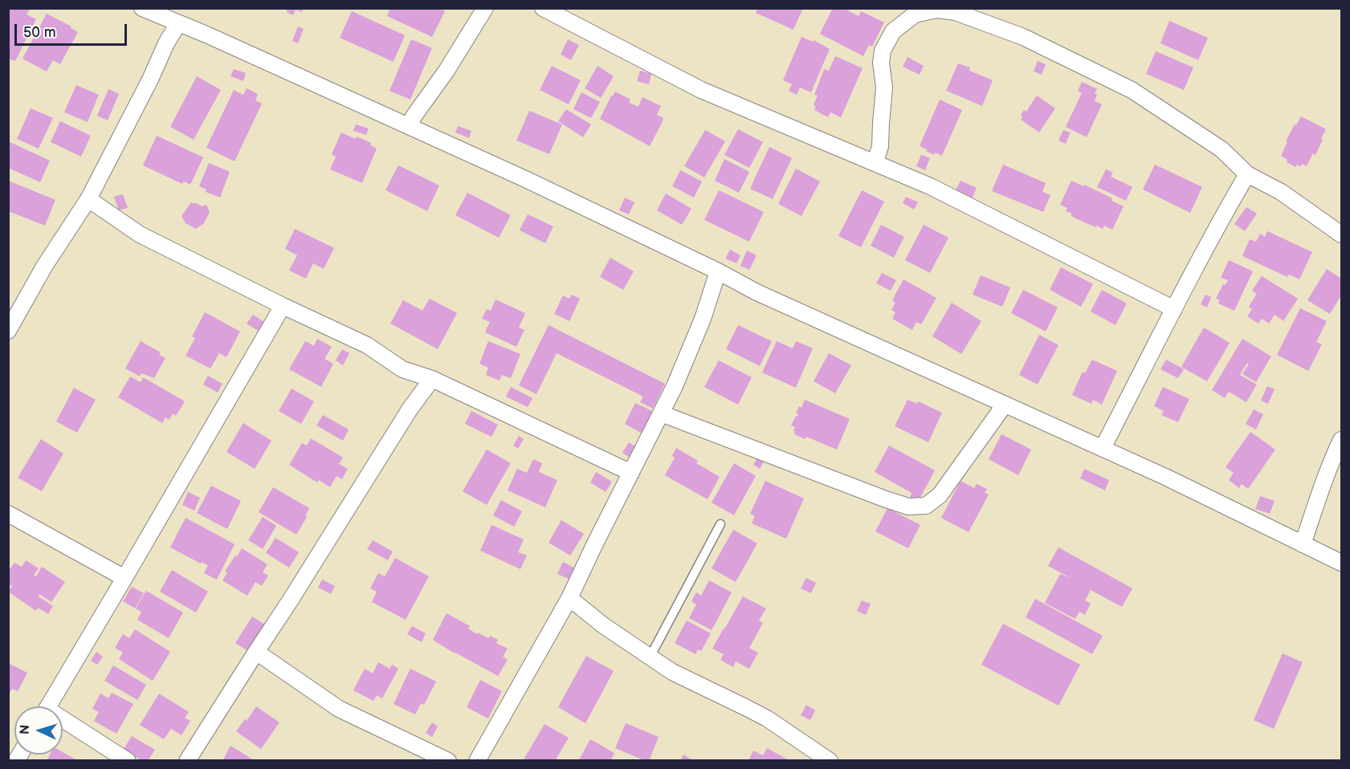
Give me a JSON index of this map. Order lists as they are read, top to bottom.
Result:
{
  "scale_bar": "50 m",
  "north": "left"
}
